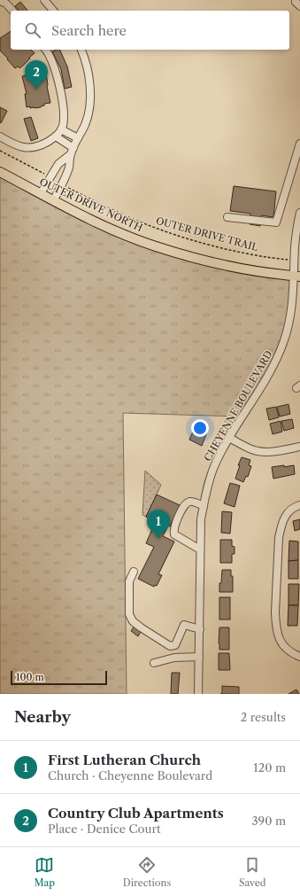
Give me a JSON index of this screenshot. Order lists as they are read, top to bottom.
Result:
{
  "streets": {
    "main road": ["OUTER DRIVE NORTH"],
    "street": ["CHEYENNE BOULEVARD"],
    "path": ["OUTER DRIVE TRAIL"]
  },
  "crossings": [
    ["OUTER DRIVE NORTH", "CHEYENNE BOULEVARD"],
    ["OUTER DRIVE TRAIL", "CHEYENNE BOULEVARD"]
  ],
  "scale_bar": "100 m",
  "page": {
    "search": "Search here",
    "pins": ["2", "1"],
    "scale": "100 m",
    "heading": ["Nearby", "2 results"],
    "list": [
      {
        "mark": "1",
        "name": "First Lutheran Church",
        "note": "Church · Cheyenne Boulevard",
        "value": "120 m"
      },
      {
        "mark": "2",
        "name": "Country Club Apartments",
        "note": "Place · Denice Court",
        "value": "390 m"
      }
    ],
    "nav": ["Map", "Directions", "Saved"]
  }
}
